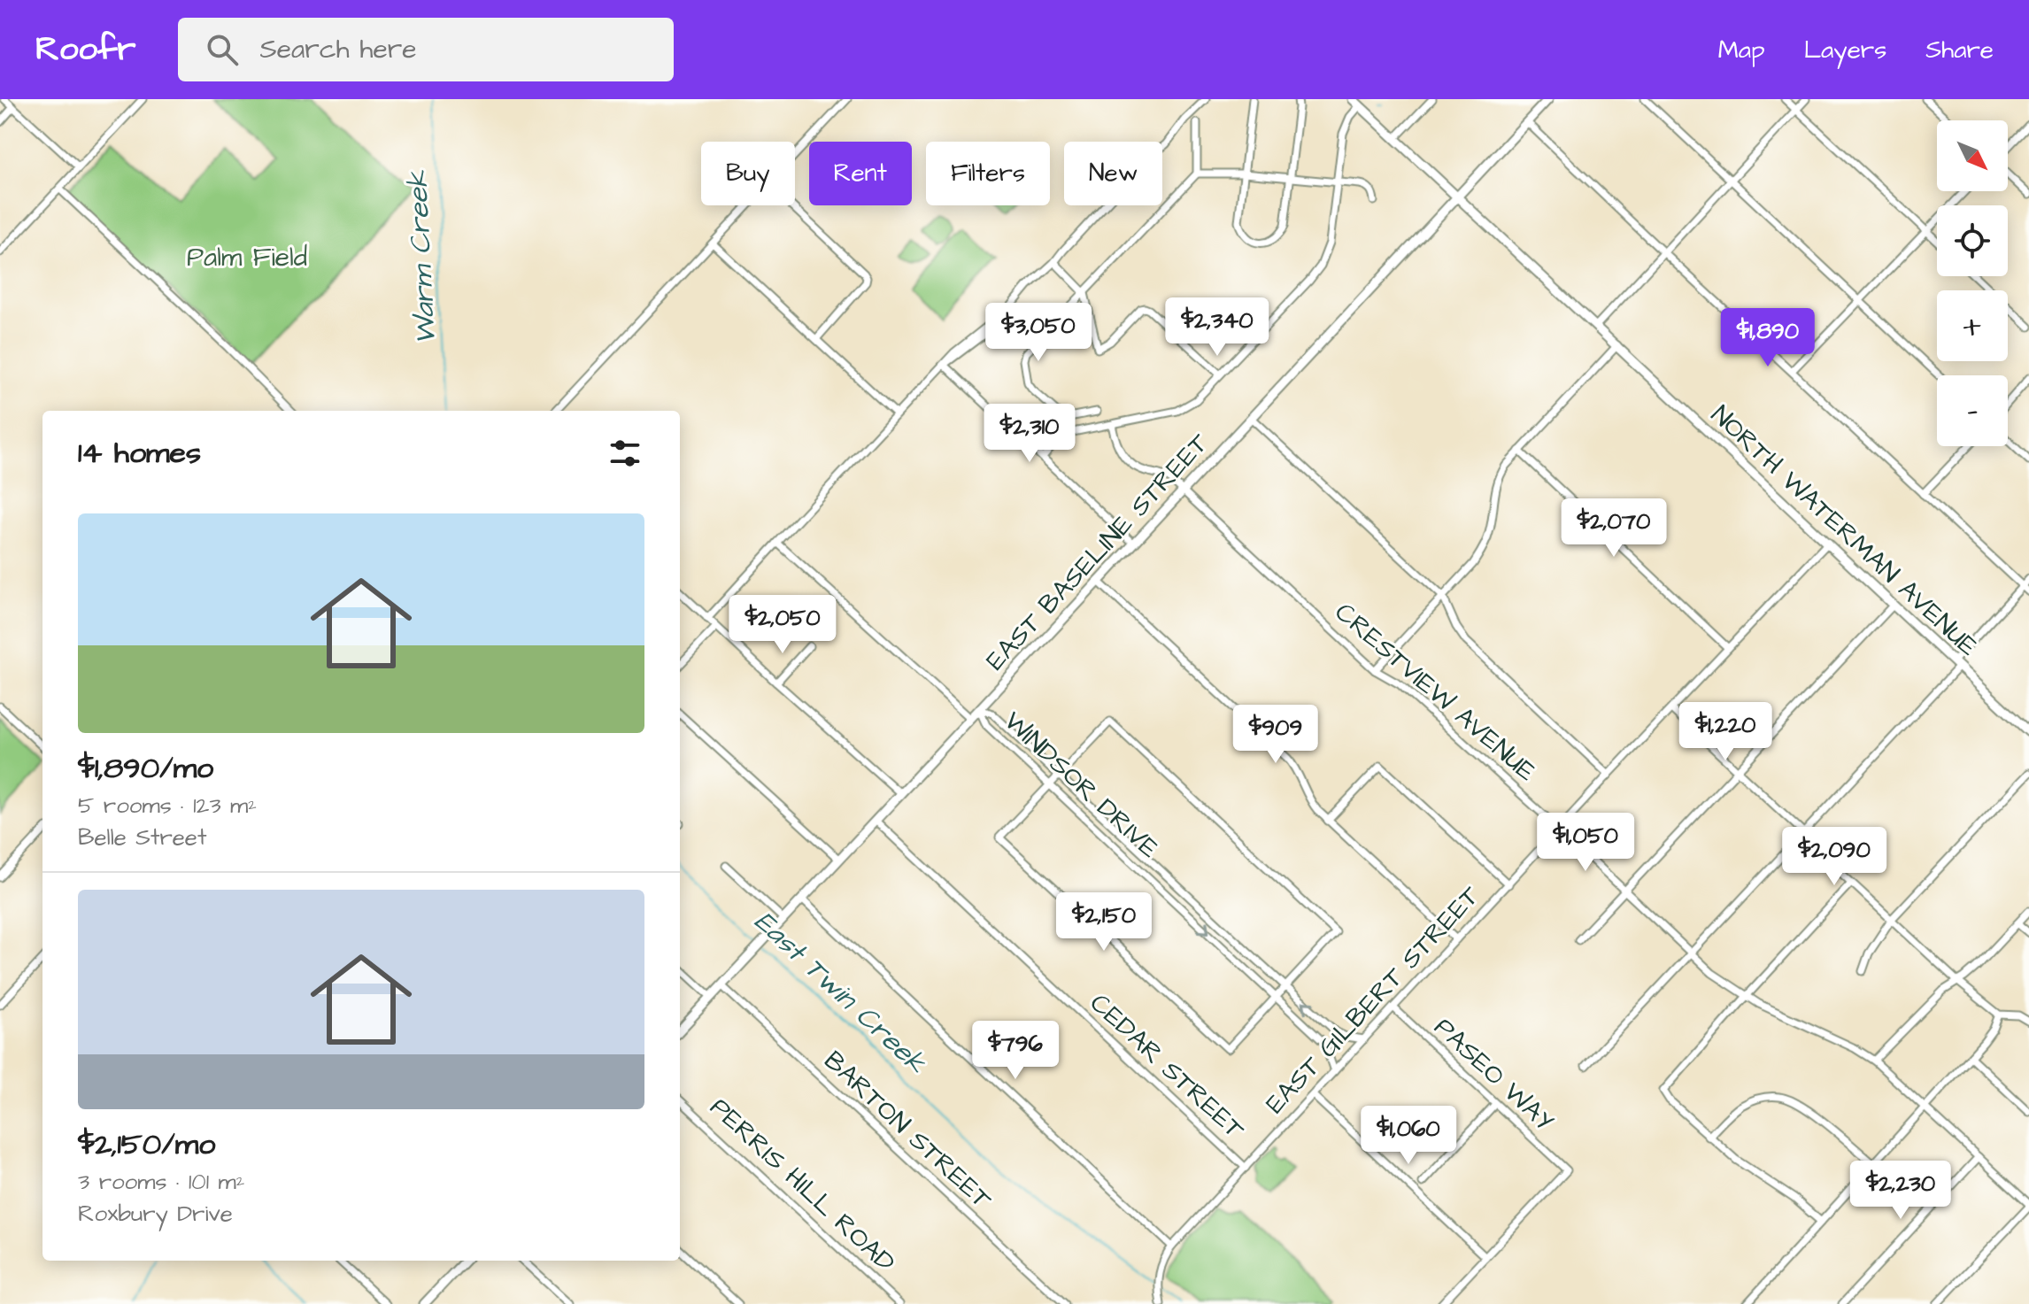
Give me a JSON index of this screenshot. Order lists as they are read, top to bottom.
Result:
{
  "streets": {
    "main road": ["NORTH WATERMAN AVENUE", "EAST BASELINE STREET"],
    "street": [
      "CRESTVIEW AVENUE",
      "WINDSOR DRIVE",
      "EAST GILBERT STREET",
      "CEDAR STREET",
      "PASEO WAY",
      "BARTON STREET",
      "PERRIS HILL ROAD"
    ]
  },
  "crossings": [
    ["NORTH WATERMAN AVENUE", "EAST BASELINE STREET"],
    ["NORTH WATERMAN AVENUE", "EAST GILBERT STREET"],
    ["EAST BASELINE STREET", "CRESTVIEW AVENUE"],
    ["EAST BASELINE STREET", "WINDSOR DRIVE"],
    ["EAST BASELINE STREET", "CEDAR STREET"],
    ["EAST BASELINE STREET", "BARTON STREET"],
    ["CRESTVIEW AVENUE", "EAST GILBERT STREET"],
    ["WINDSOR DRIVE", "EAST GILBERT STREET"],
    ["EAST GILBERT STREET", "CEDAR STREET"],
    ["EAST GILBERT STREET", "PASEO WAY"]
  ],
  "water": ["Warm Creek", "East Twin Creek"],
  "parks": ["Palm Field"],
  "north": "bottom right",
  "page": {
    "header": "Roofr",
    "search": "Search here",
    "nav": ["Map", "Layers", "Share"],
    "map_buttons": ["+", "−"],
    "chip": [
      "Buy",
      "Rent",
      "Filters",
      "New"
    ],
    "price": [
      "$2,340",
      "$3,050",
      "$1,890",
      "$2,310",
      "$2,070",
      "$2,050",
      "$1,220",
      "$909",
      "$1,050",
      "$2,090",
      "$2,150",
      "$796",
      "$1,060",
      "$2,230"
    ],
    "heading": "14 homes",
    "list": [
      {
        "name": "$1,890/mo",
        "note": "5 rooms · 123 m² · Belle Street"
      },
      {
        "name": "$2,150/mo",
        "note": "3 rooms · 101 m² · Roxbury Drive"
      }
    ]
  }
}
